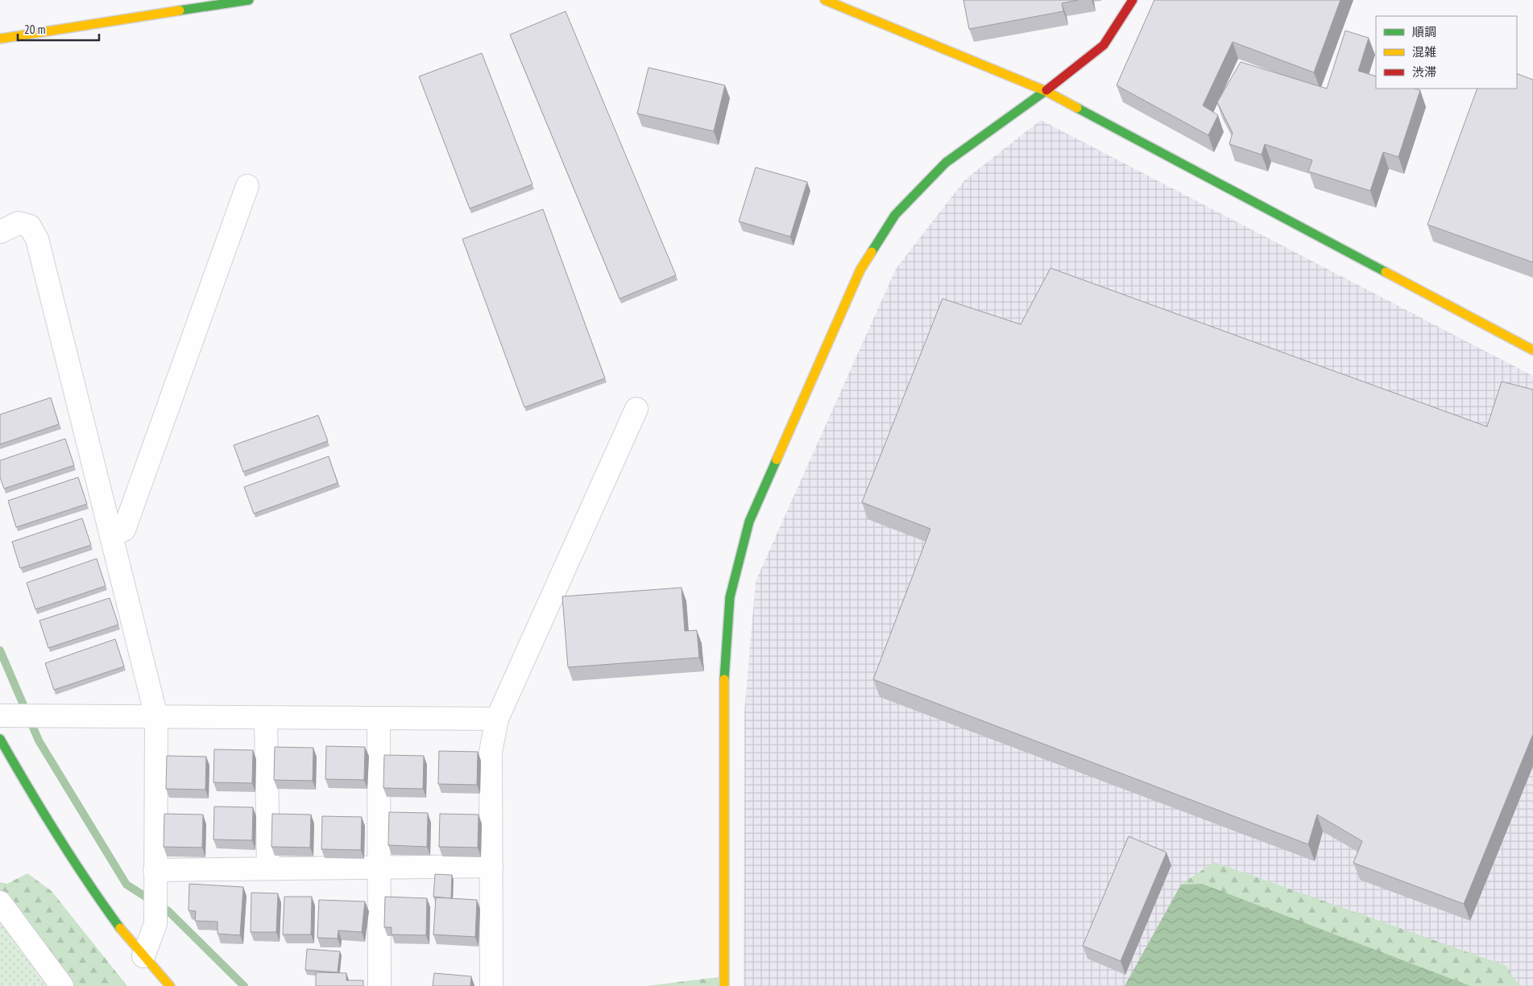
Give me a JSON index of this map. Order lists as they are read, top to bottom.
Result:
{
  "legend": ["順調", "混雑", "渋滞"],
  "scale_bar": "20 m"
}
